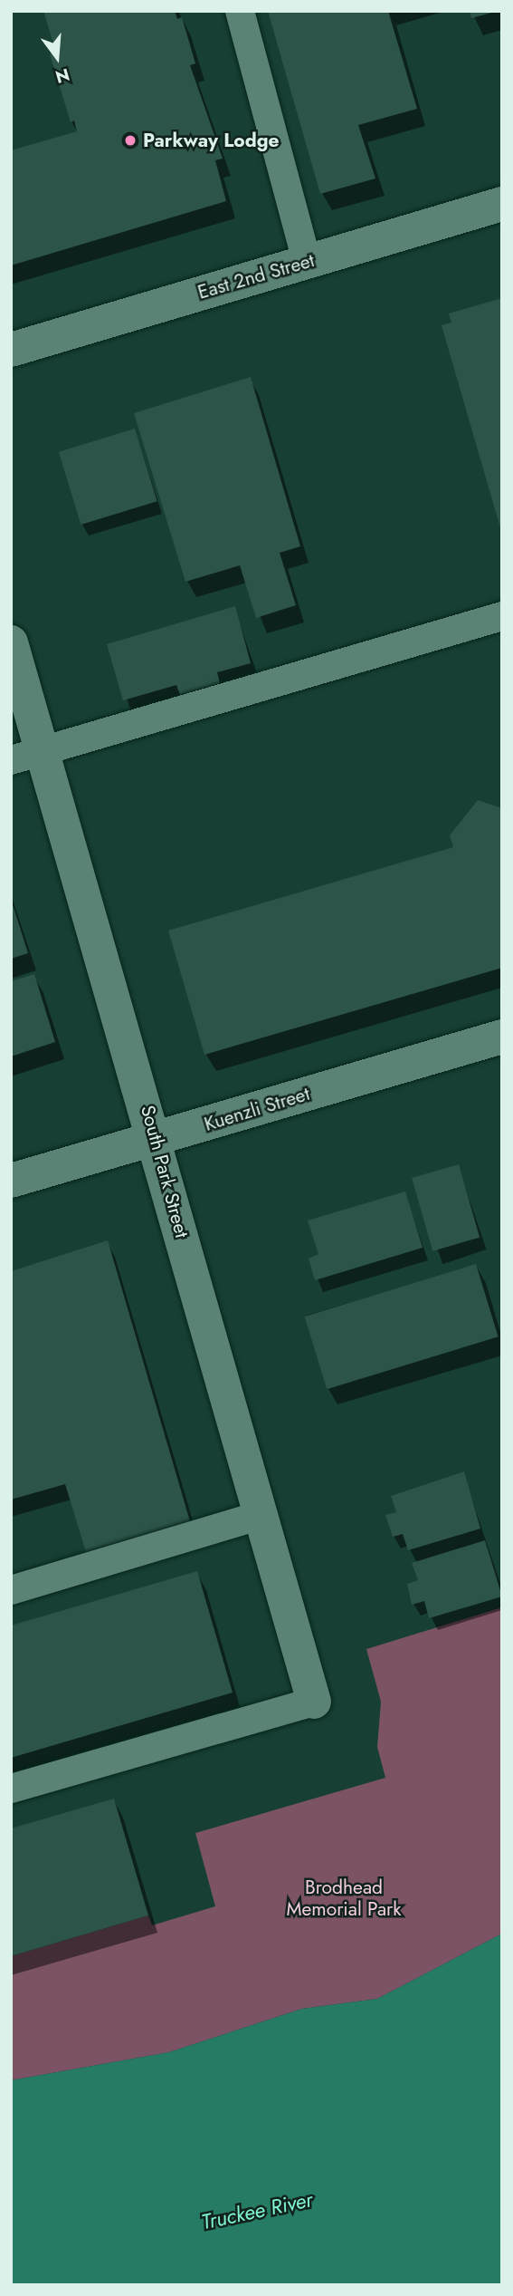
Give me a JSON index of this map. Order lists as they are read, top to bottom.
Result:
{
  "streets": {
    "street": ["East 2nd Street", "Kuenzli Street", "South Park Street"]
  },
  "crossings": [
    ["Kuenzli Street", "South Park Street"]
  ],
  "water": ["Truckee River"],
  "parks": ["Brodhead Memorial Park"],
  "places": ["Parkway Lodge"],
  "north": "bottom"
}
